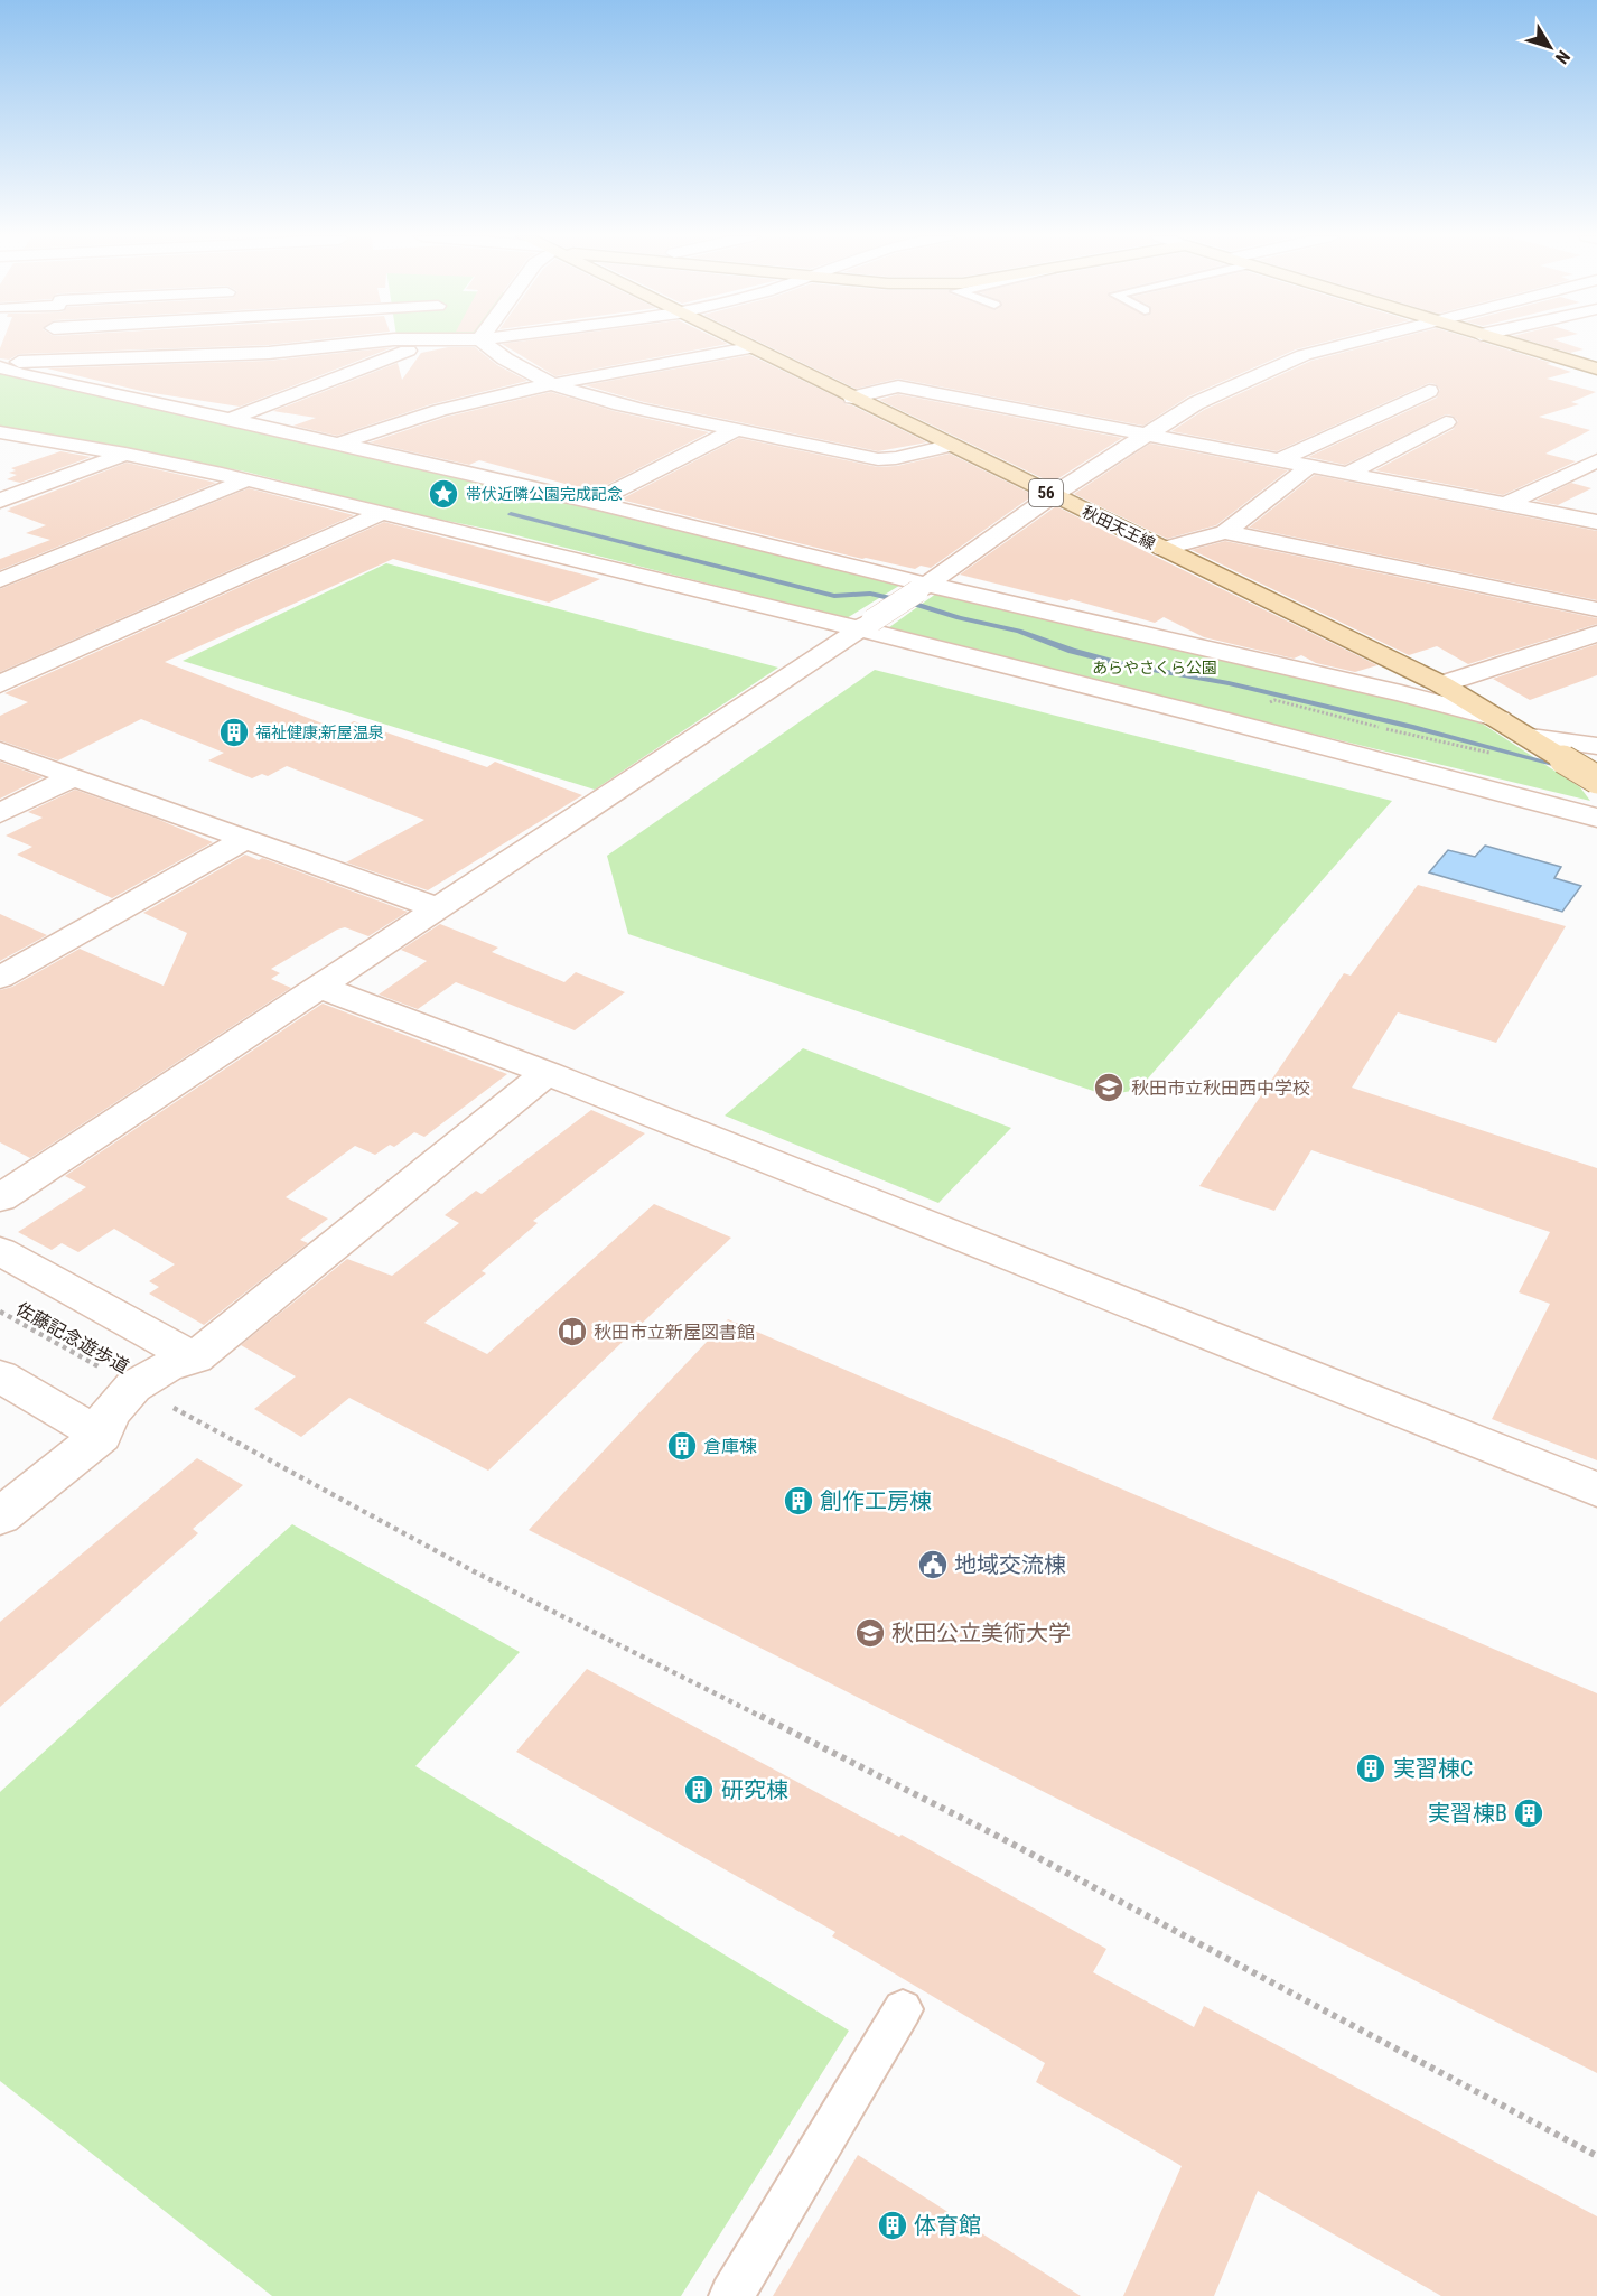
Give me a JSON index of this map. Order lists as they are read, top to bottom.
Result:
{
  "streets": {
    "main road": ["56", "秋田天王線"],
    "path": ["佐藤記念遊歩道"]
  },
  "parks": ["あらやさくら公園"],
  "places": {
    "place": ["帯伏近隣公園完成記念"],
    "building": [
      "福祉健康;新屋温泉",
      "倉庫棟",
      "創作工房棟",
      "実習棟C",
      "研究棟",
      "実習棟B",
      "体育館"
    ],
    "school or university": ["秋田市立秋田西中学校", "秋田公立美術大学"],
    "library": ["秋田市立新屋図書館"],
    "public building": ["地域交流棟"]
  },
  "north": "bottom right"
}
